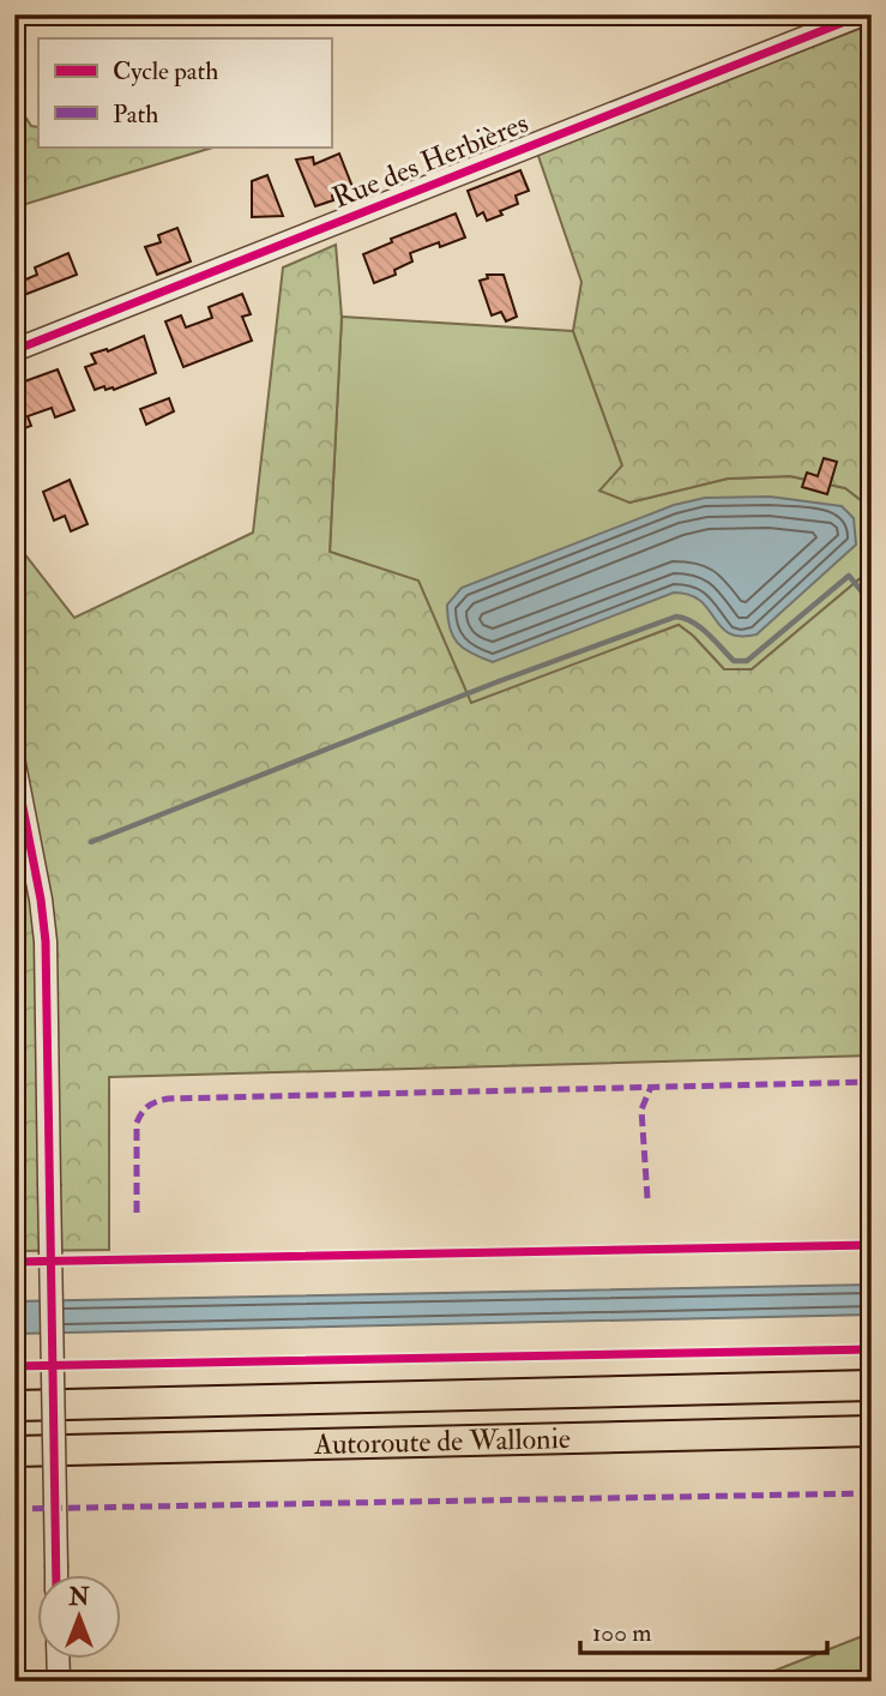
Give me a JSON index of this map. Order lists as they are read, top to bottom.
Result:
{
  "streets": {
    "highway": ["Autoroute de Wallonie"],
    "street": ["Rue des Herbières"]
  },
  "legend": ["Cycle path", "Path"],
  "scale_bar": "100 m",
  "north": "top"
}
